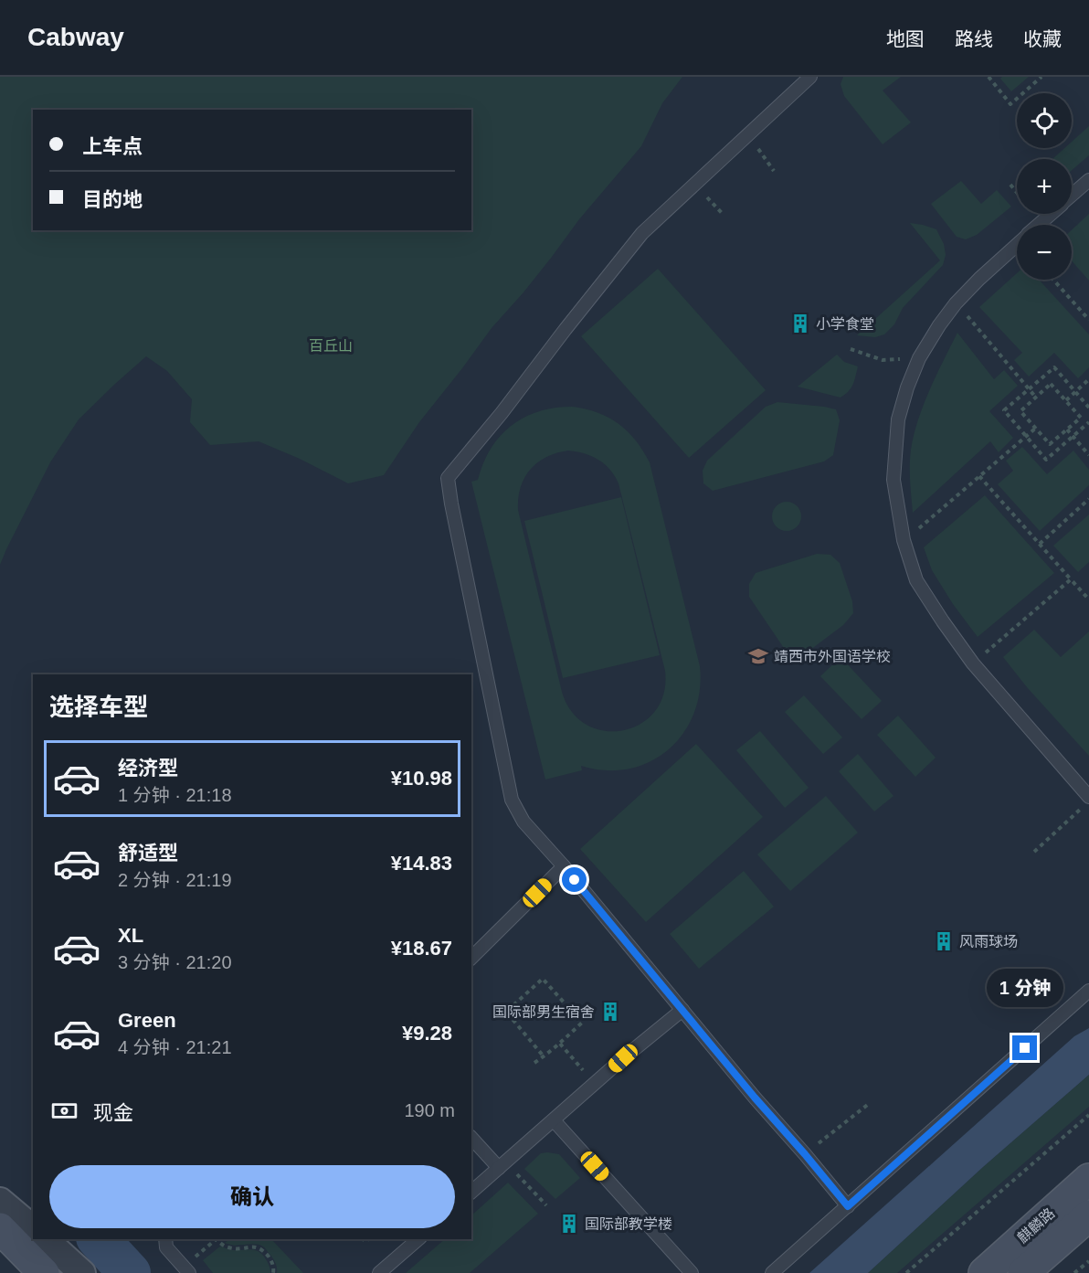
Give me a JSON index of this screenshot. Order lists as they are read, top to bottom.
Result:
{
  "streets": {
    "main road": ["麒麟路"]
  },
  "parks": ["百丘山"],
  "places": {
    "building": [
      "小学食堂",
      "风雨球场",
      "国际部男生宿舍",
      "国际部教学楼"
    ],
    "school or university": ["靖西市外国语学校"]
  },
  "page": {
    "header": "Cabway",
    "nav": ["地图", "路线", "收藏"],
    "map_buttons": ["+", "−"],
    "banner": ["上车点", "目的地"],
    "heading": "选择车型",
    "list": [
      {
        "name": "经济型",
        "note": "1 分钟 · 21:18",
        "value": "¥10.98"
      },
      {
        "name": "舒适型",
        "note": "2 分钟 · 21:19",
        "value": "¥14.83"
      },
      {
        "name": "XL",
        "note": "3 分钟 · 21:20",
        "value": "¥18.67"
      },
      {
        "name": "Green",
        "note": "4 分钟 · 21:21",
        "value": "¥9.28"
      }
    ],
    "bubble": "1 分钟",
    "pay": ["现金", "190 m"],
    "buttons": "确认"
  }
}
